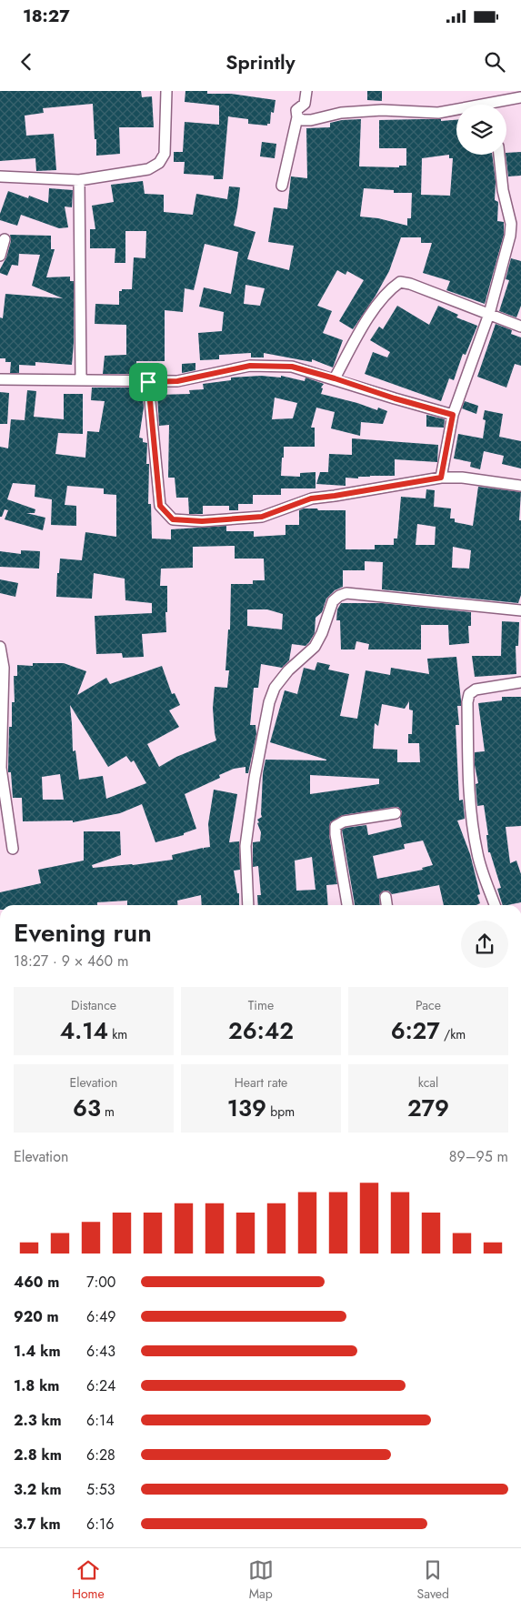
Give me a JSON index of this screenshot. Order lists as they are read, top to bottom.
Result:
{
  "page": {
    "status": "18:27",
    "header": "Sprintly",
    "heading": ["Evening run", "18:27 · 9 × 460 m"],
    "stats": [
      ["Distance", "4.14 km"],
      ["Time", "26:42"],
      ["Pace", "6:27 /km"],
      ["Elevation", "63 m"],
      ["Heart rate", "139 bpm"],
      ["kcal", "279"]
    ],
    "chart": ["Elevation", "89–95 m"],
    "list": [
      {
        "name": "460 m",
        "note": "7:00"
      },
      {
        "name": "920 m",
        "note": "6:49"
      },
      {
        "name": "1.4 km",
        "note": "6:43"
      },
      {
        "name": "1.8 km",
        "note": "6:24"
      },
      {
        "name": "2.3 km",
        "note": "6:14"
      },
      {
        "name": "2.8 km",
        "note": "6:28"
      },
      {
        "name": "3.2 km",
        "note": "5:53"
      },
      {
        "name": "3.7 km",
        "note": "6:16"
      }
    ],
    "tabs": ["Home", "Map", "Saved"]
  }
}
